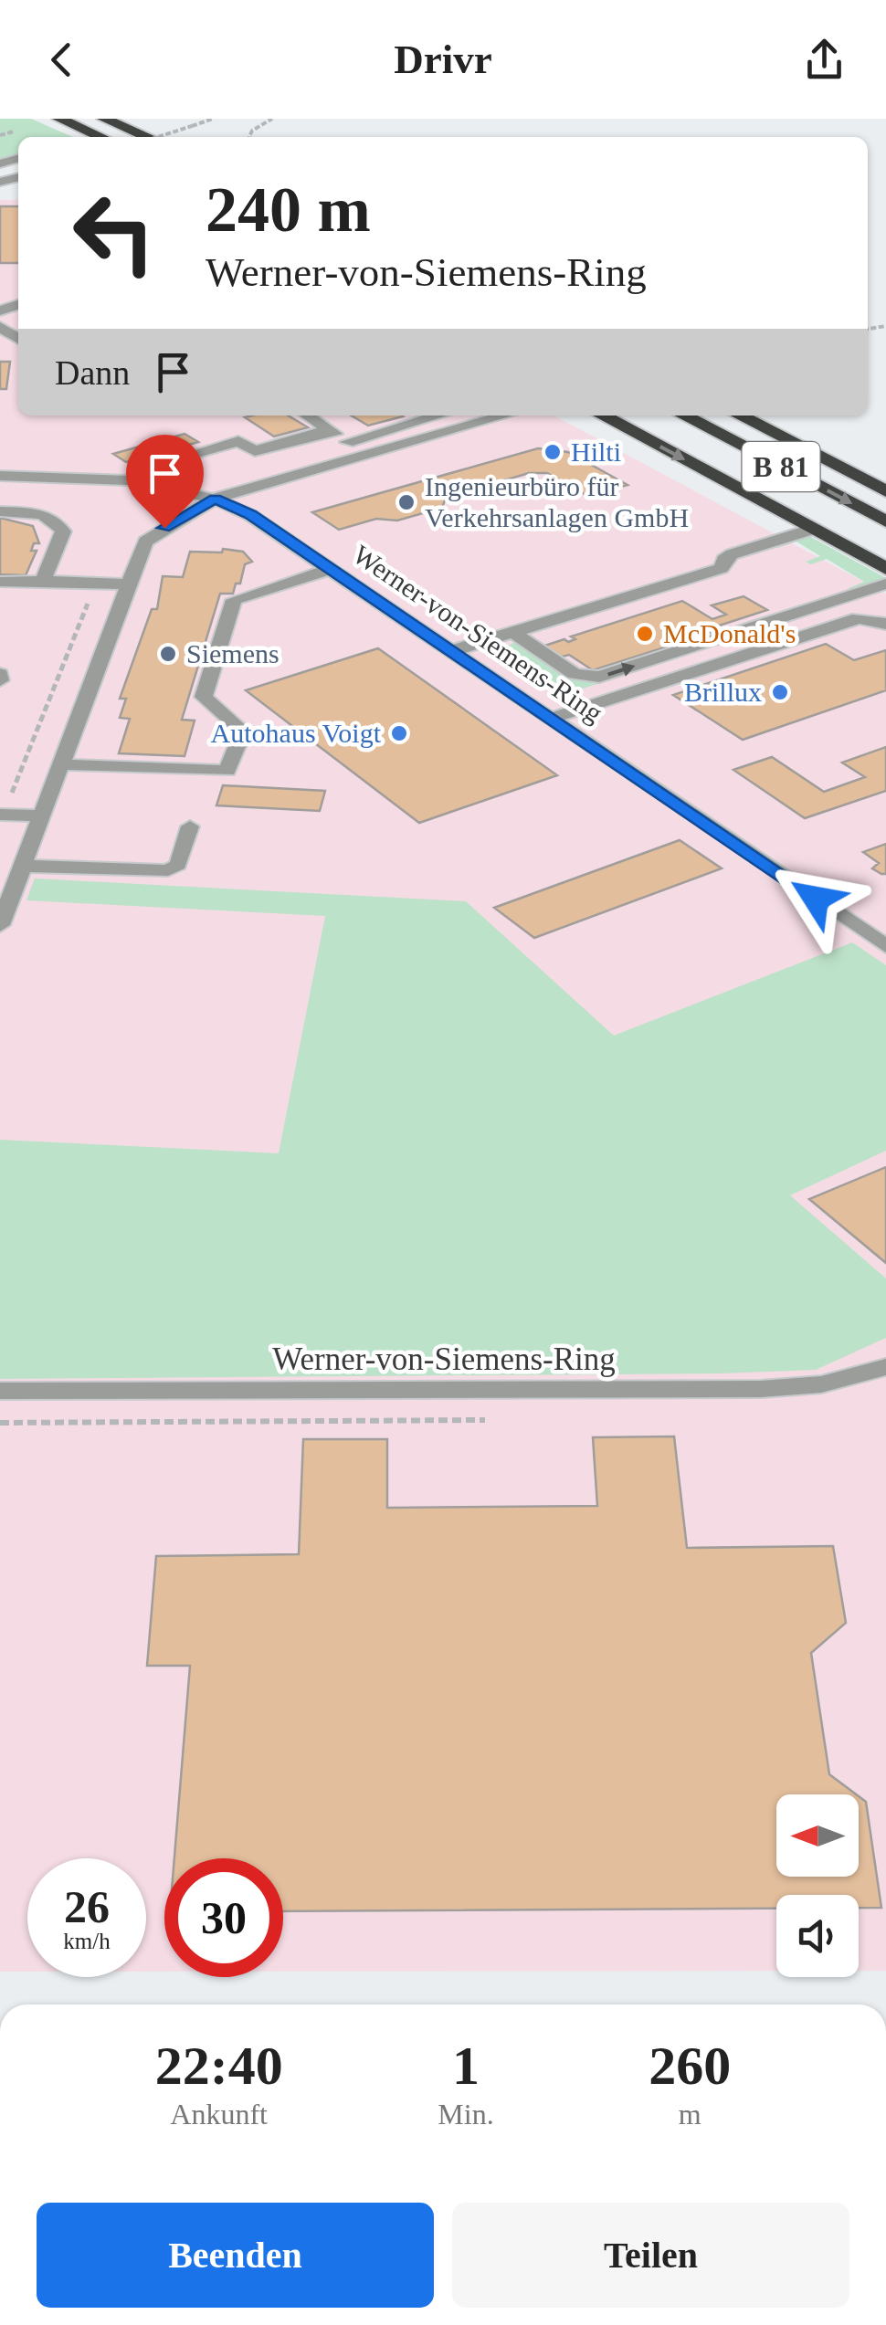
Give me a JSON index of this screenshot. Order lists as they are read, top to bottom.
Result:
{
  "streets": {
    "highway": ["B 81"],
    "street": ["Werner-von-Siemens-Ring"]
  },
  "places": [
    "Hilti",
    "Ingenieurbüro für Verkehrsanlagen GmbH",
    "McDonald's",
    "Siemens",
    "Brillux",
    "Autohaus Voigt"
  ],
  "north": "left",
  "page": {
    "header": "Drivr",
    "turn": ["240 m", "Werner-von-Siemens-Ring"],
    "then": "Dann",
    "speed": "26 km/h",
    "limit": "30",
    "eta": [
      "22:40",
      "Ankunft",
      "1",
      "Min.",
      "260",
      "m"
    ],
    "buttons": ["Beenden", "Teilen"]
  }
}
